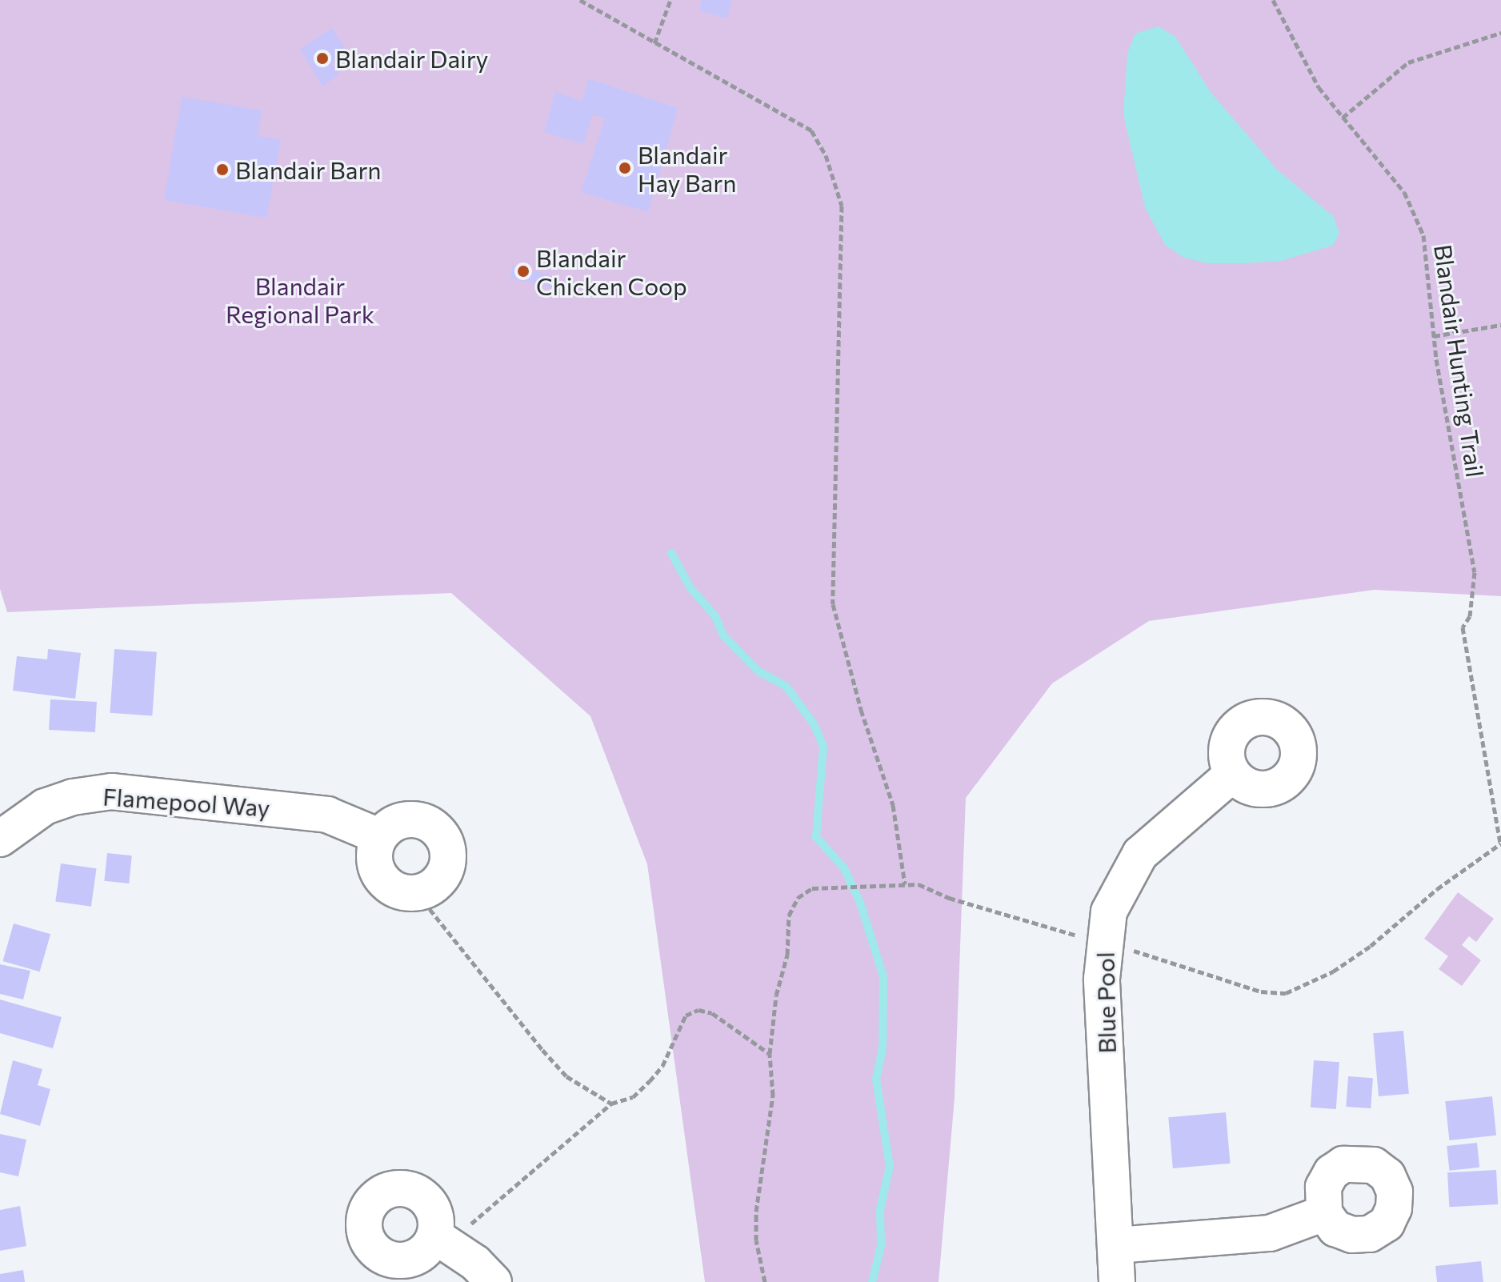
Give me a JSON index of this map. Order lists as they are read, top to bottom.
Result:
{
  "streets": {
    "street": ["Flamepool Way", "Blue Pool"],
    "path": ["Blandair Hunting Trail"]
  },
  "parks": ["Blandair Regional Park"],
  "places": [
    "Blandair Dairy",
    "Blandair Hay Barn",
    "Blandair Barn",
    "Blandair Chicken Coop"
  ]
}
